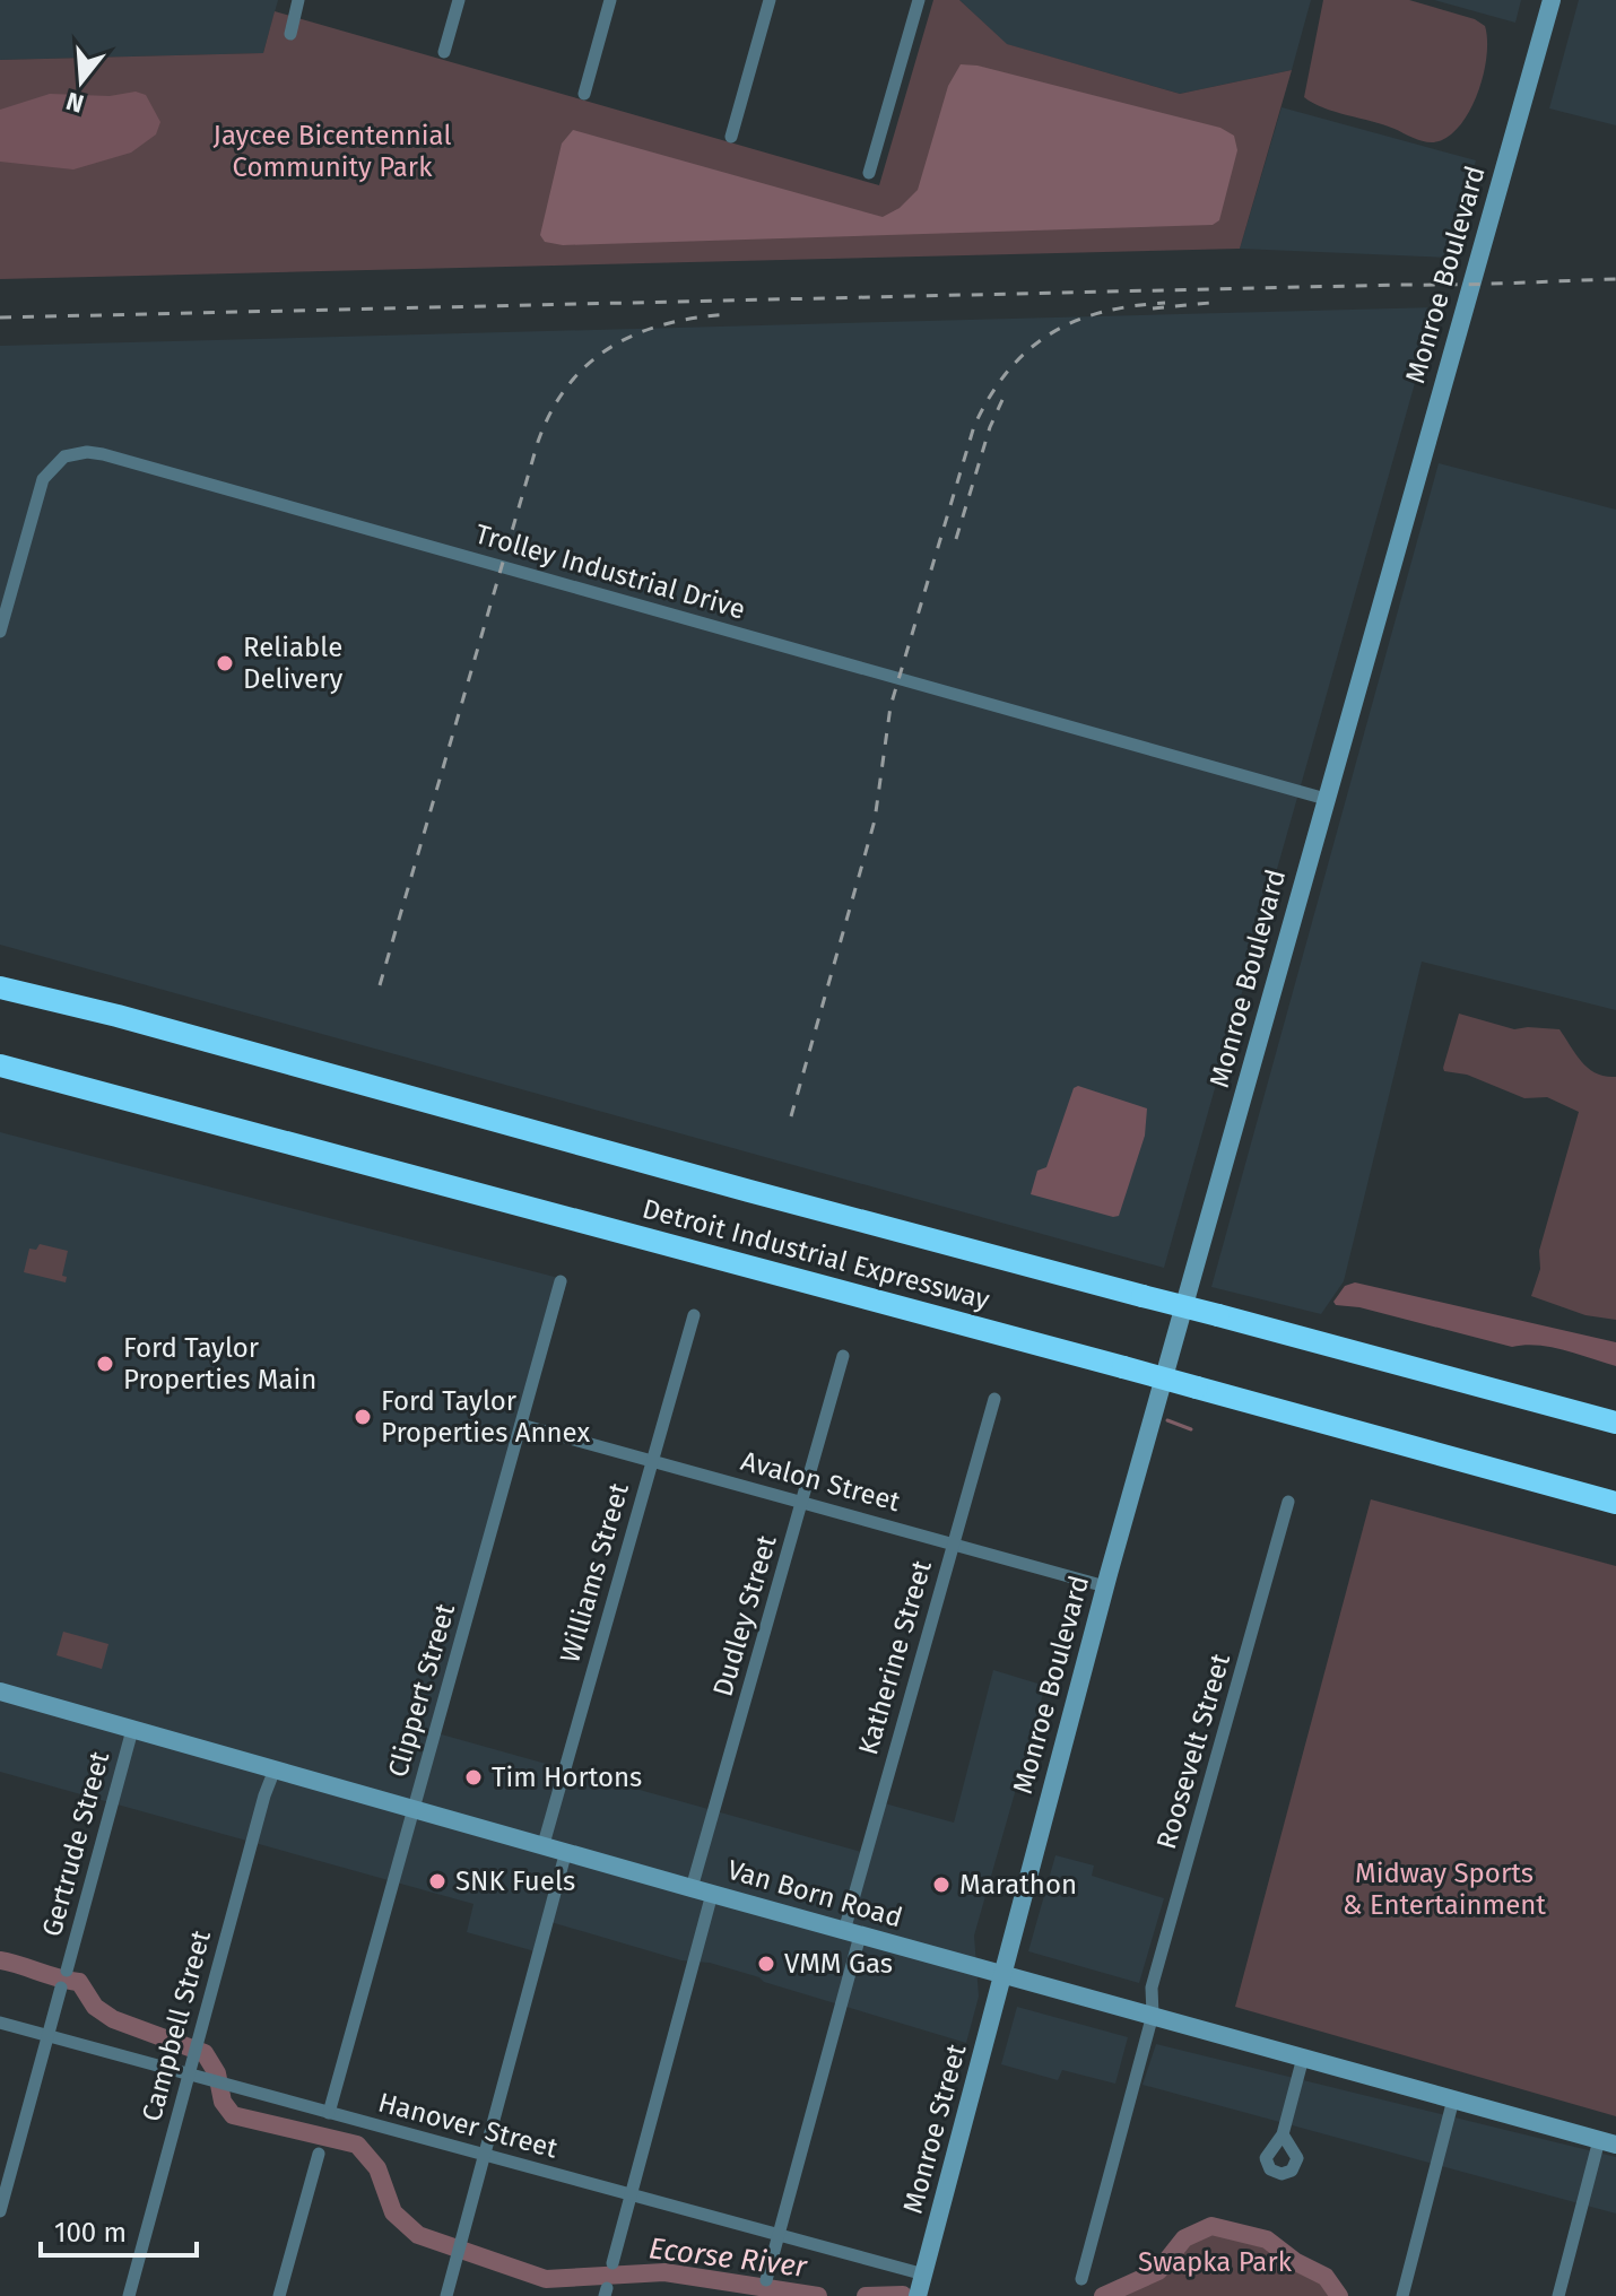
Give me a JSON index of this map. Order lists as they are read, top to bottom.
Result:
{
  "streets": {
    "highway": ["Detroit Industrial Expressway"],
    "street": [
      "Monroe Boulevard",
      "Trolley Industrial Drive",
      "Avalon Street",
      "Williams Street",
      "Dudley Street",
      "Katherine Street",
      "Clippert Street",
      "Roosevelt Street",
      "Gertrude Street",
      "Van Born Road",
      "Campbell Street",
      "Hanover Street",
      "Monroe Street"
    ]
  },
  "crossings": [
    ["Monroe Boulevard", "Trolley Industrial Drive"],
    ["Monroe Boulevard", "Avalon Street"],
    ["Monroe Boulevard", "Van Born Road"],
    ["Monroe Boulevard", "Monroe Street"],
    ["Avalon Street", "Williams Street"],
    ["Avalon Street", "Dudley Street"],
    ["Avalon Street", "Katherine Street"],
    ["Avalon Street", "Clippert Street"],
    ["Williams Street", "Van Born Road"],
    ["Dudley Street", "Van Born Road"],
    ["Katherine Street", "Van Born Road"],
    ["Katherine Street", "Hanover Street"],
    ["Clippert Street", "Van Born Road"],
    ["Clippert Street", "Hanover Street"],
    ["Roosevelt Street", "Van Born Road"],
    ["Gertrude Street", "Van Born Road"],
    ["Van Born Road", "Campbell Street"],
    ["Van Born Road", "Monroe Street"],
    ["Campbell Street", "Hanover Street"],
    ["Hanover Street", "Monroe Street"]
  ],
  "water": ["Ecorse River"],
  "parks": ["Jaycee Bicentennial Community Park", "Midway Sports & Entertainment", "Swapka Park"],
  "places": [
    "Reliable Delivery",
    "Ford Taylor Properties Main",
    "Ford Taylor Properties Annex",
    "Tim Hortons",
    "SNK Fuels",
    "Marathon",
    "VMM Gas"
  ],
  "scale_bar": "100 m",
  "north": "bottom"
}
